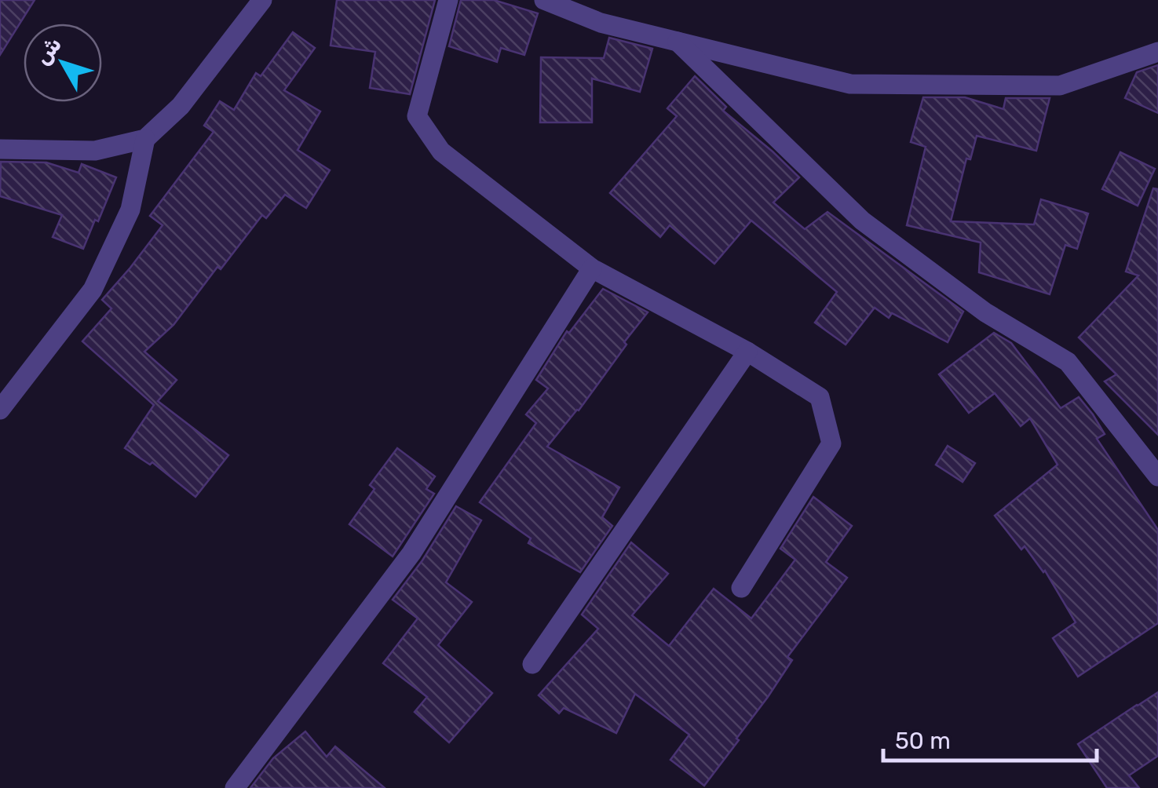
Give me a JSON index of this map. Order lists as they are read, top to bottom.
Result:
{
  "scale_bar": "50 m",
  "north": "top left"
}
